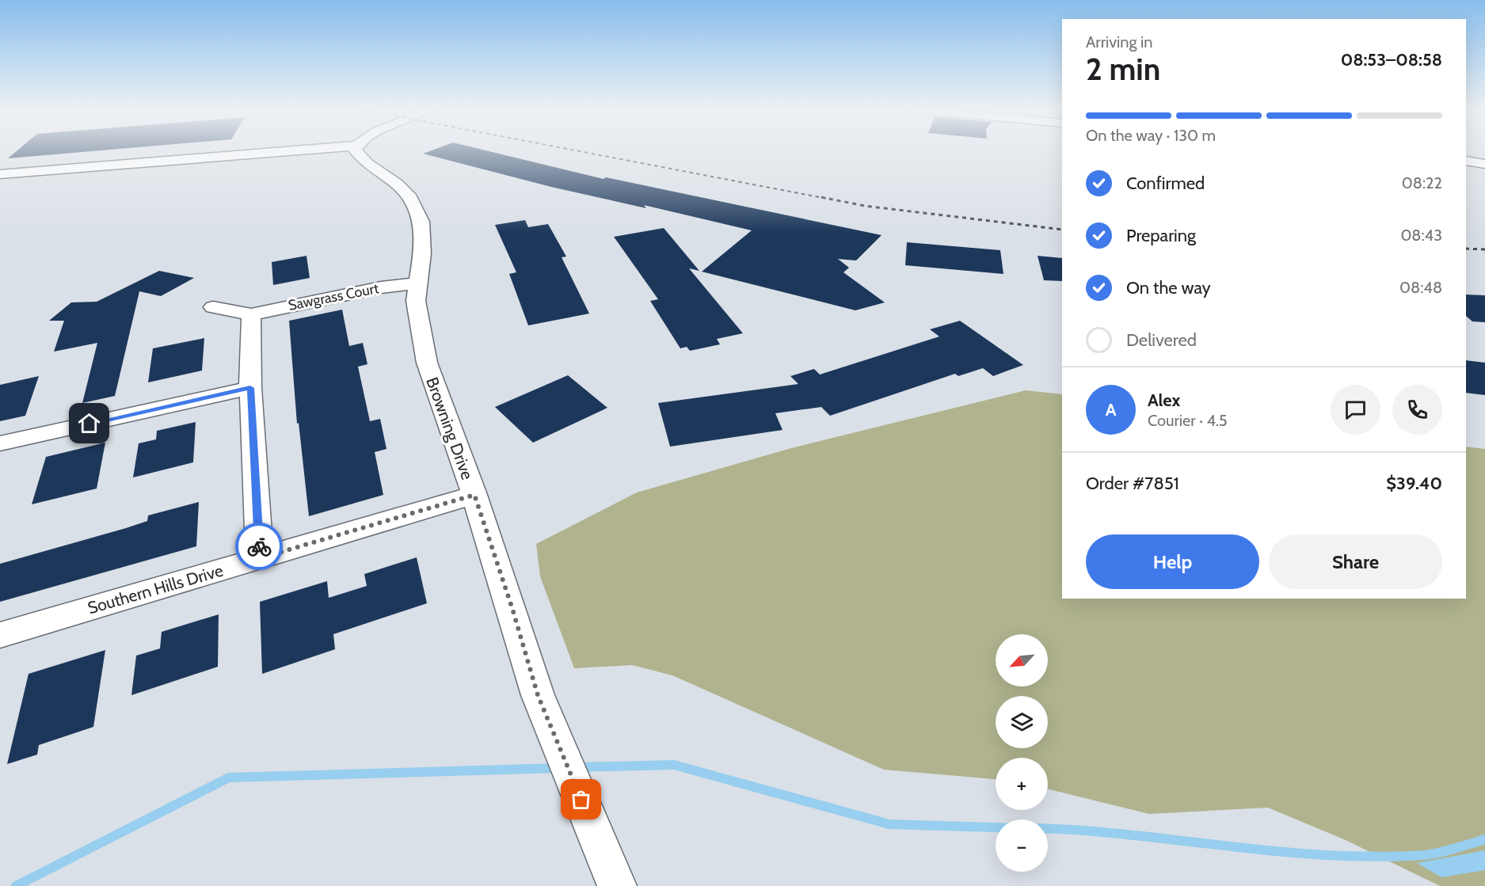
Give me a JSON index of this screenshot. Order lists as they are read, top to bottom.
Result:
{
  "streets": {
    "street": ["Sawgrass Court", "Browning Drive", "Southern Hills Drive"]
  },
  "crossings": [
    ["Sawgrass Court", "Browning Drive"],
    ["Browning Drive", "Southern Hills Drive"]
  ],
  "north": "bottom left",
  "page": {
    "heading": ["2 min", "Arriving in", "08:53–08:58"],
    "panel": [
      "Alex",
      "Courier · 4.5",
      "Order #7851",
      "$39.40"
    ],
    "bar": "On the way · 130 m",
    "list": [
      ["Confirmed", "08:22"],
      ["Preparing", "08:43"],
      ["On the way", "08:48"],
      "Delivered"
    ],
    "round": "A",
    "buttons": ["Help", "Share"],
    "map_buttons": ["+", "−"]
  }
}
